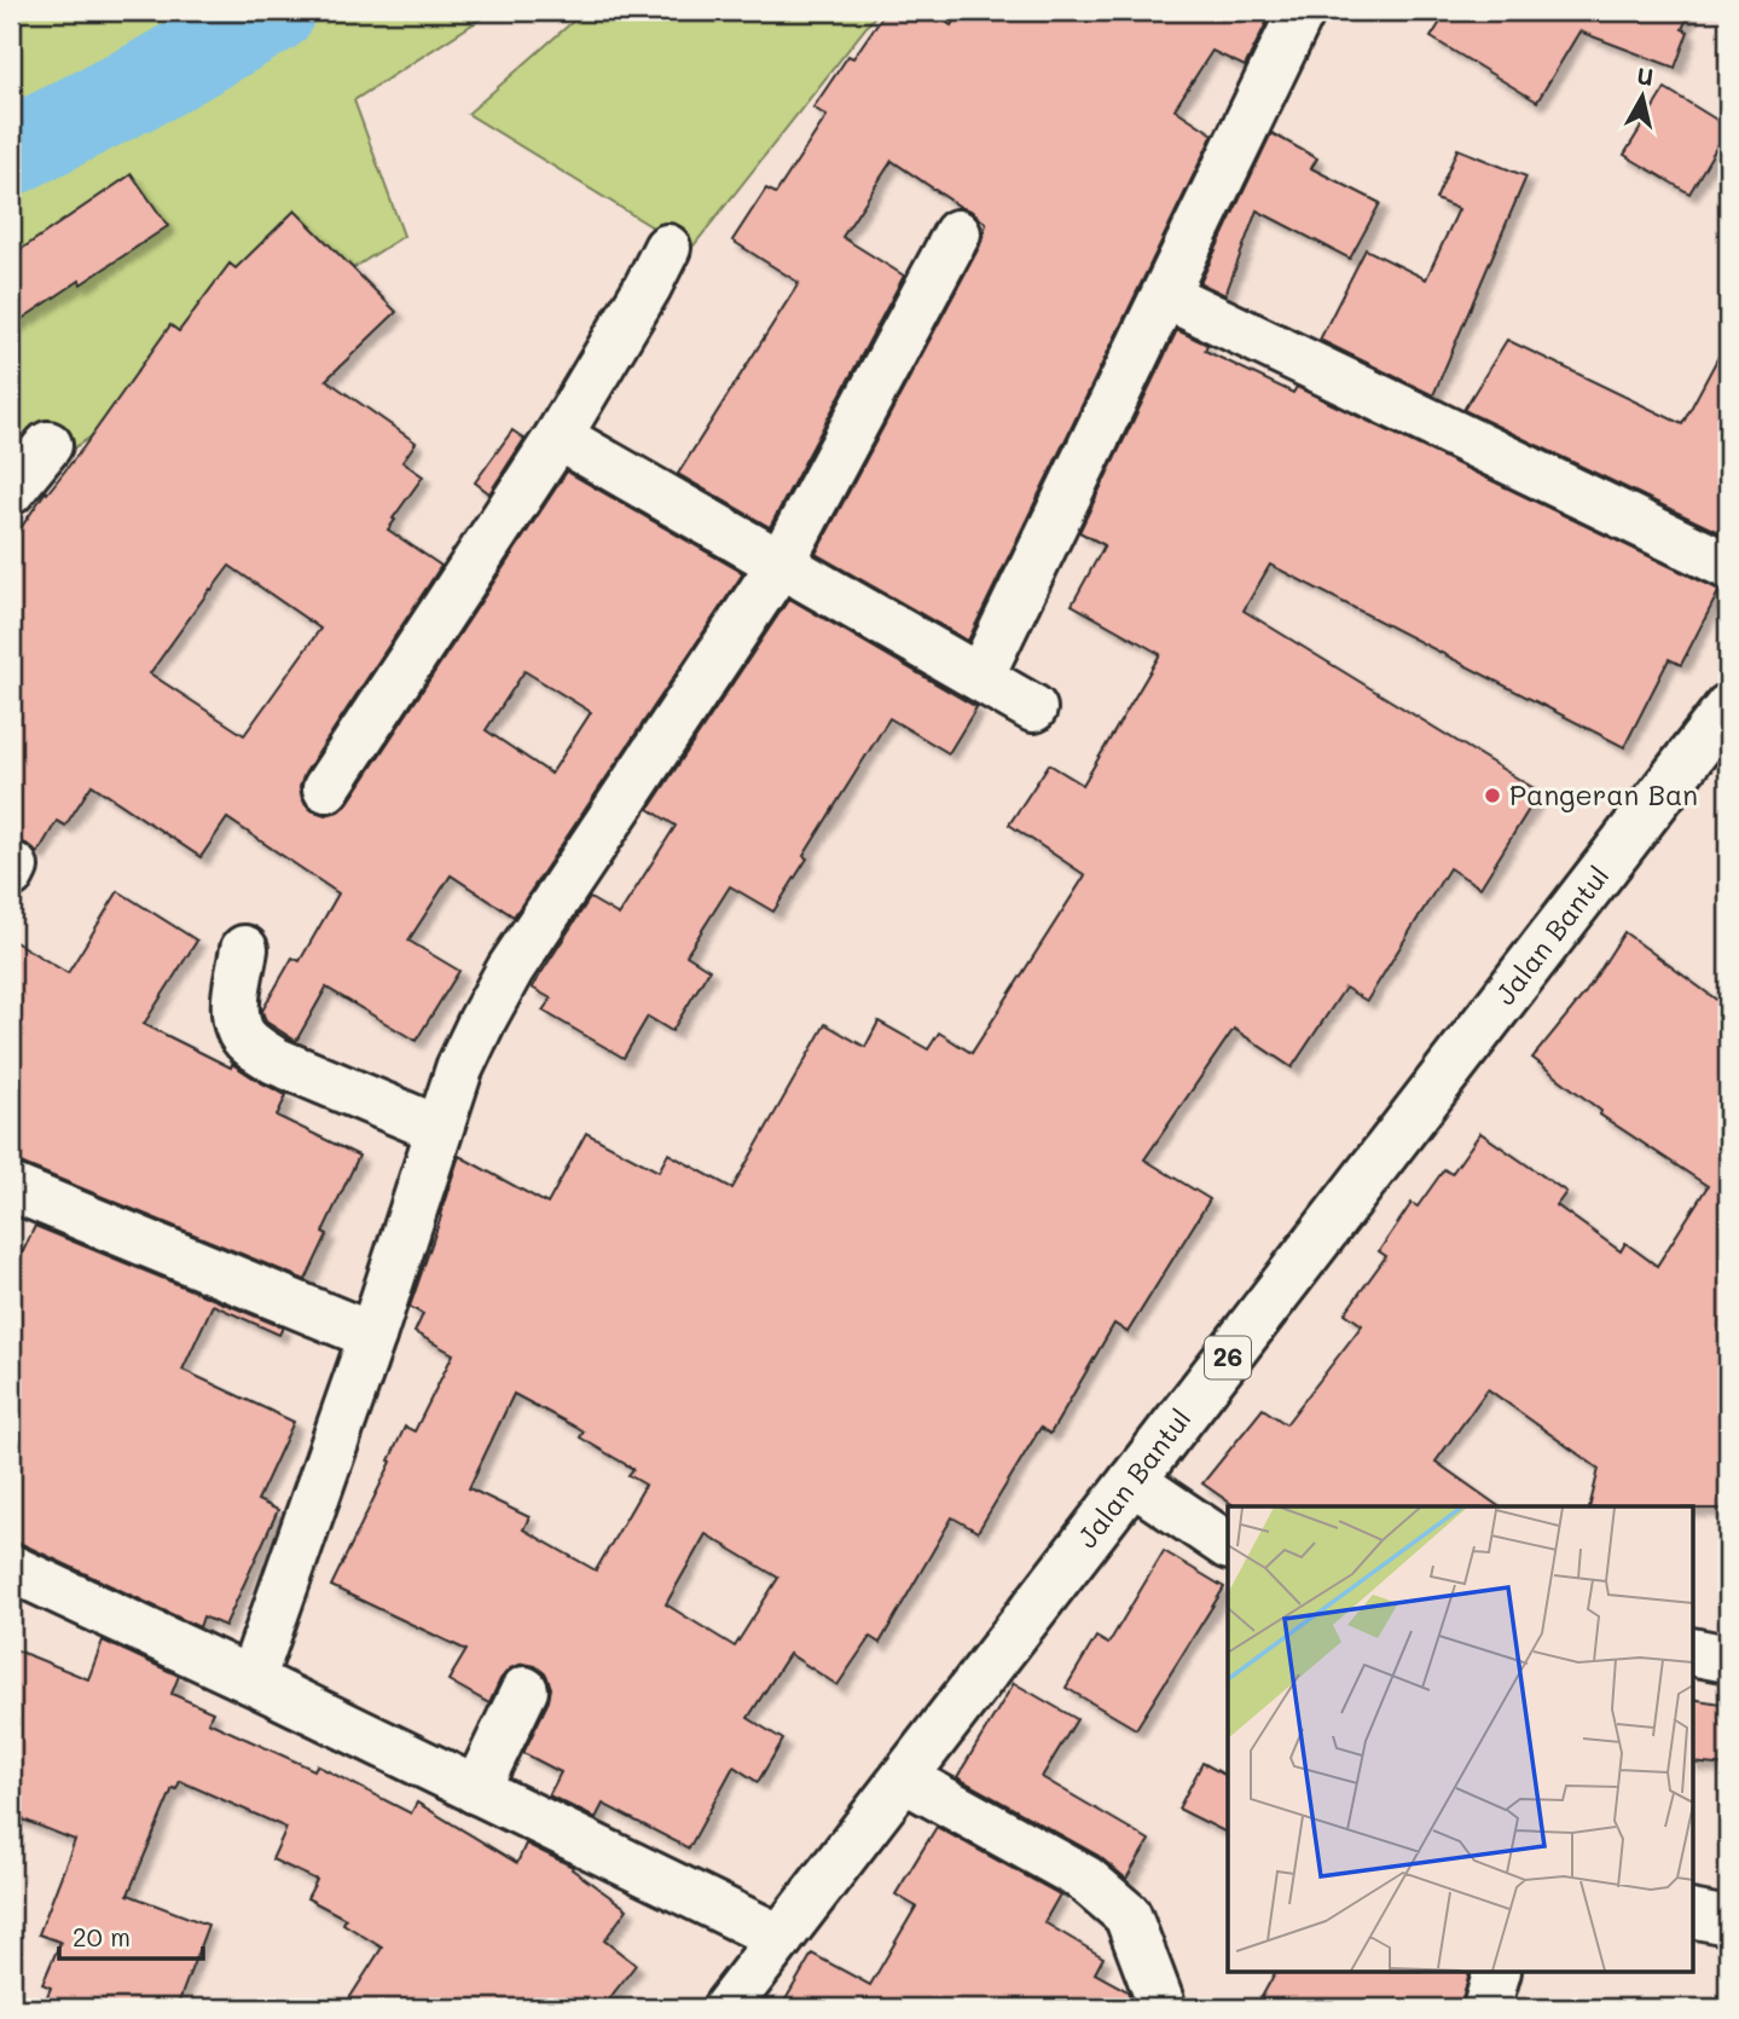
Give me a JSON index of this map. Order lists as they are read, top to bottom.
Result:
{
  "streets": {
    "street": ["Jalan Bantul", "26"]
  },
  "places": ["Pangeran Ban"],
  "scale_bar": "20 m",
  "north": "top"
}
